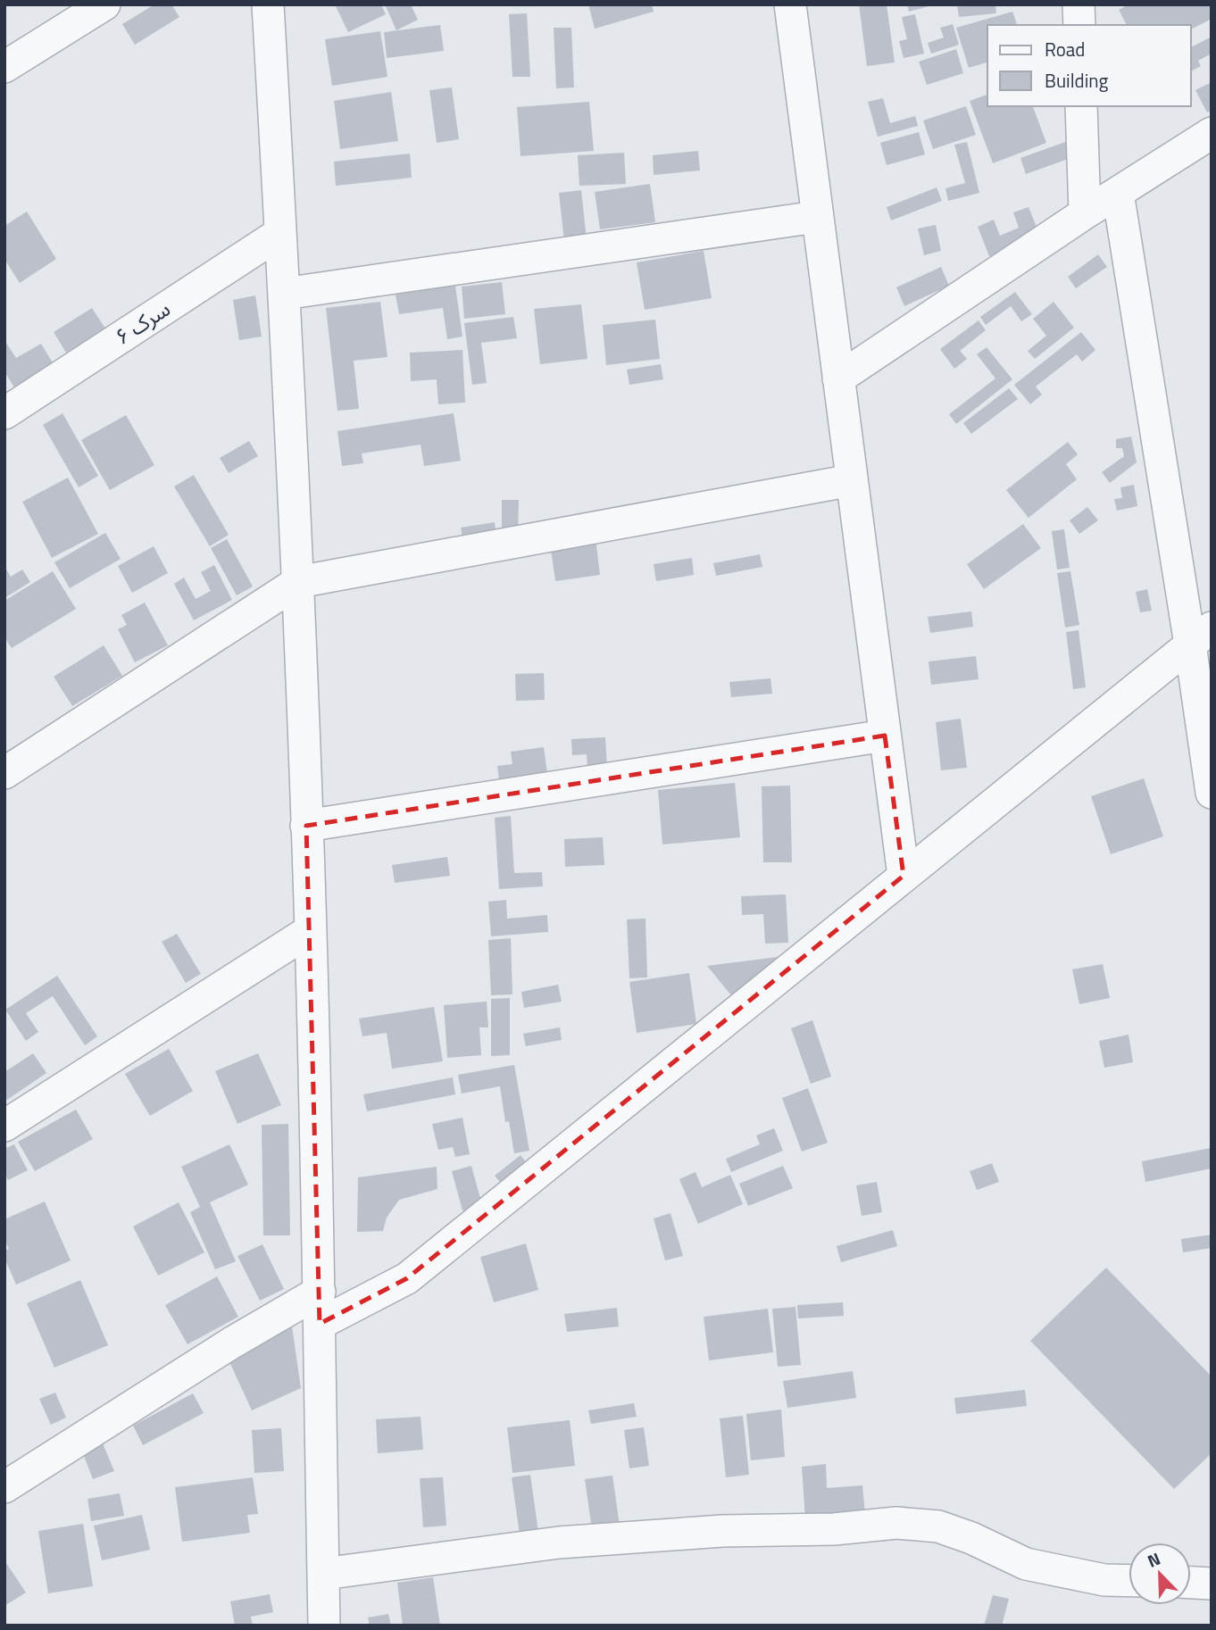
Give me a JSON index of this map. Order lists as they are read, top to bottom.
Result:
{
  "streets": {
    "street": ["سرک ۶"]
  },
  "legend": ["Road", "Building"],
  "north": "top left"
}
